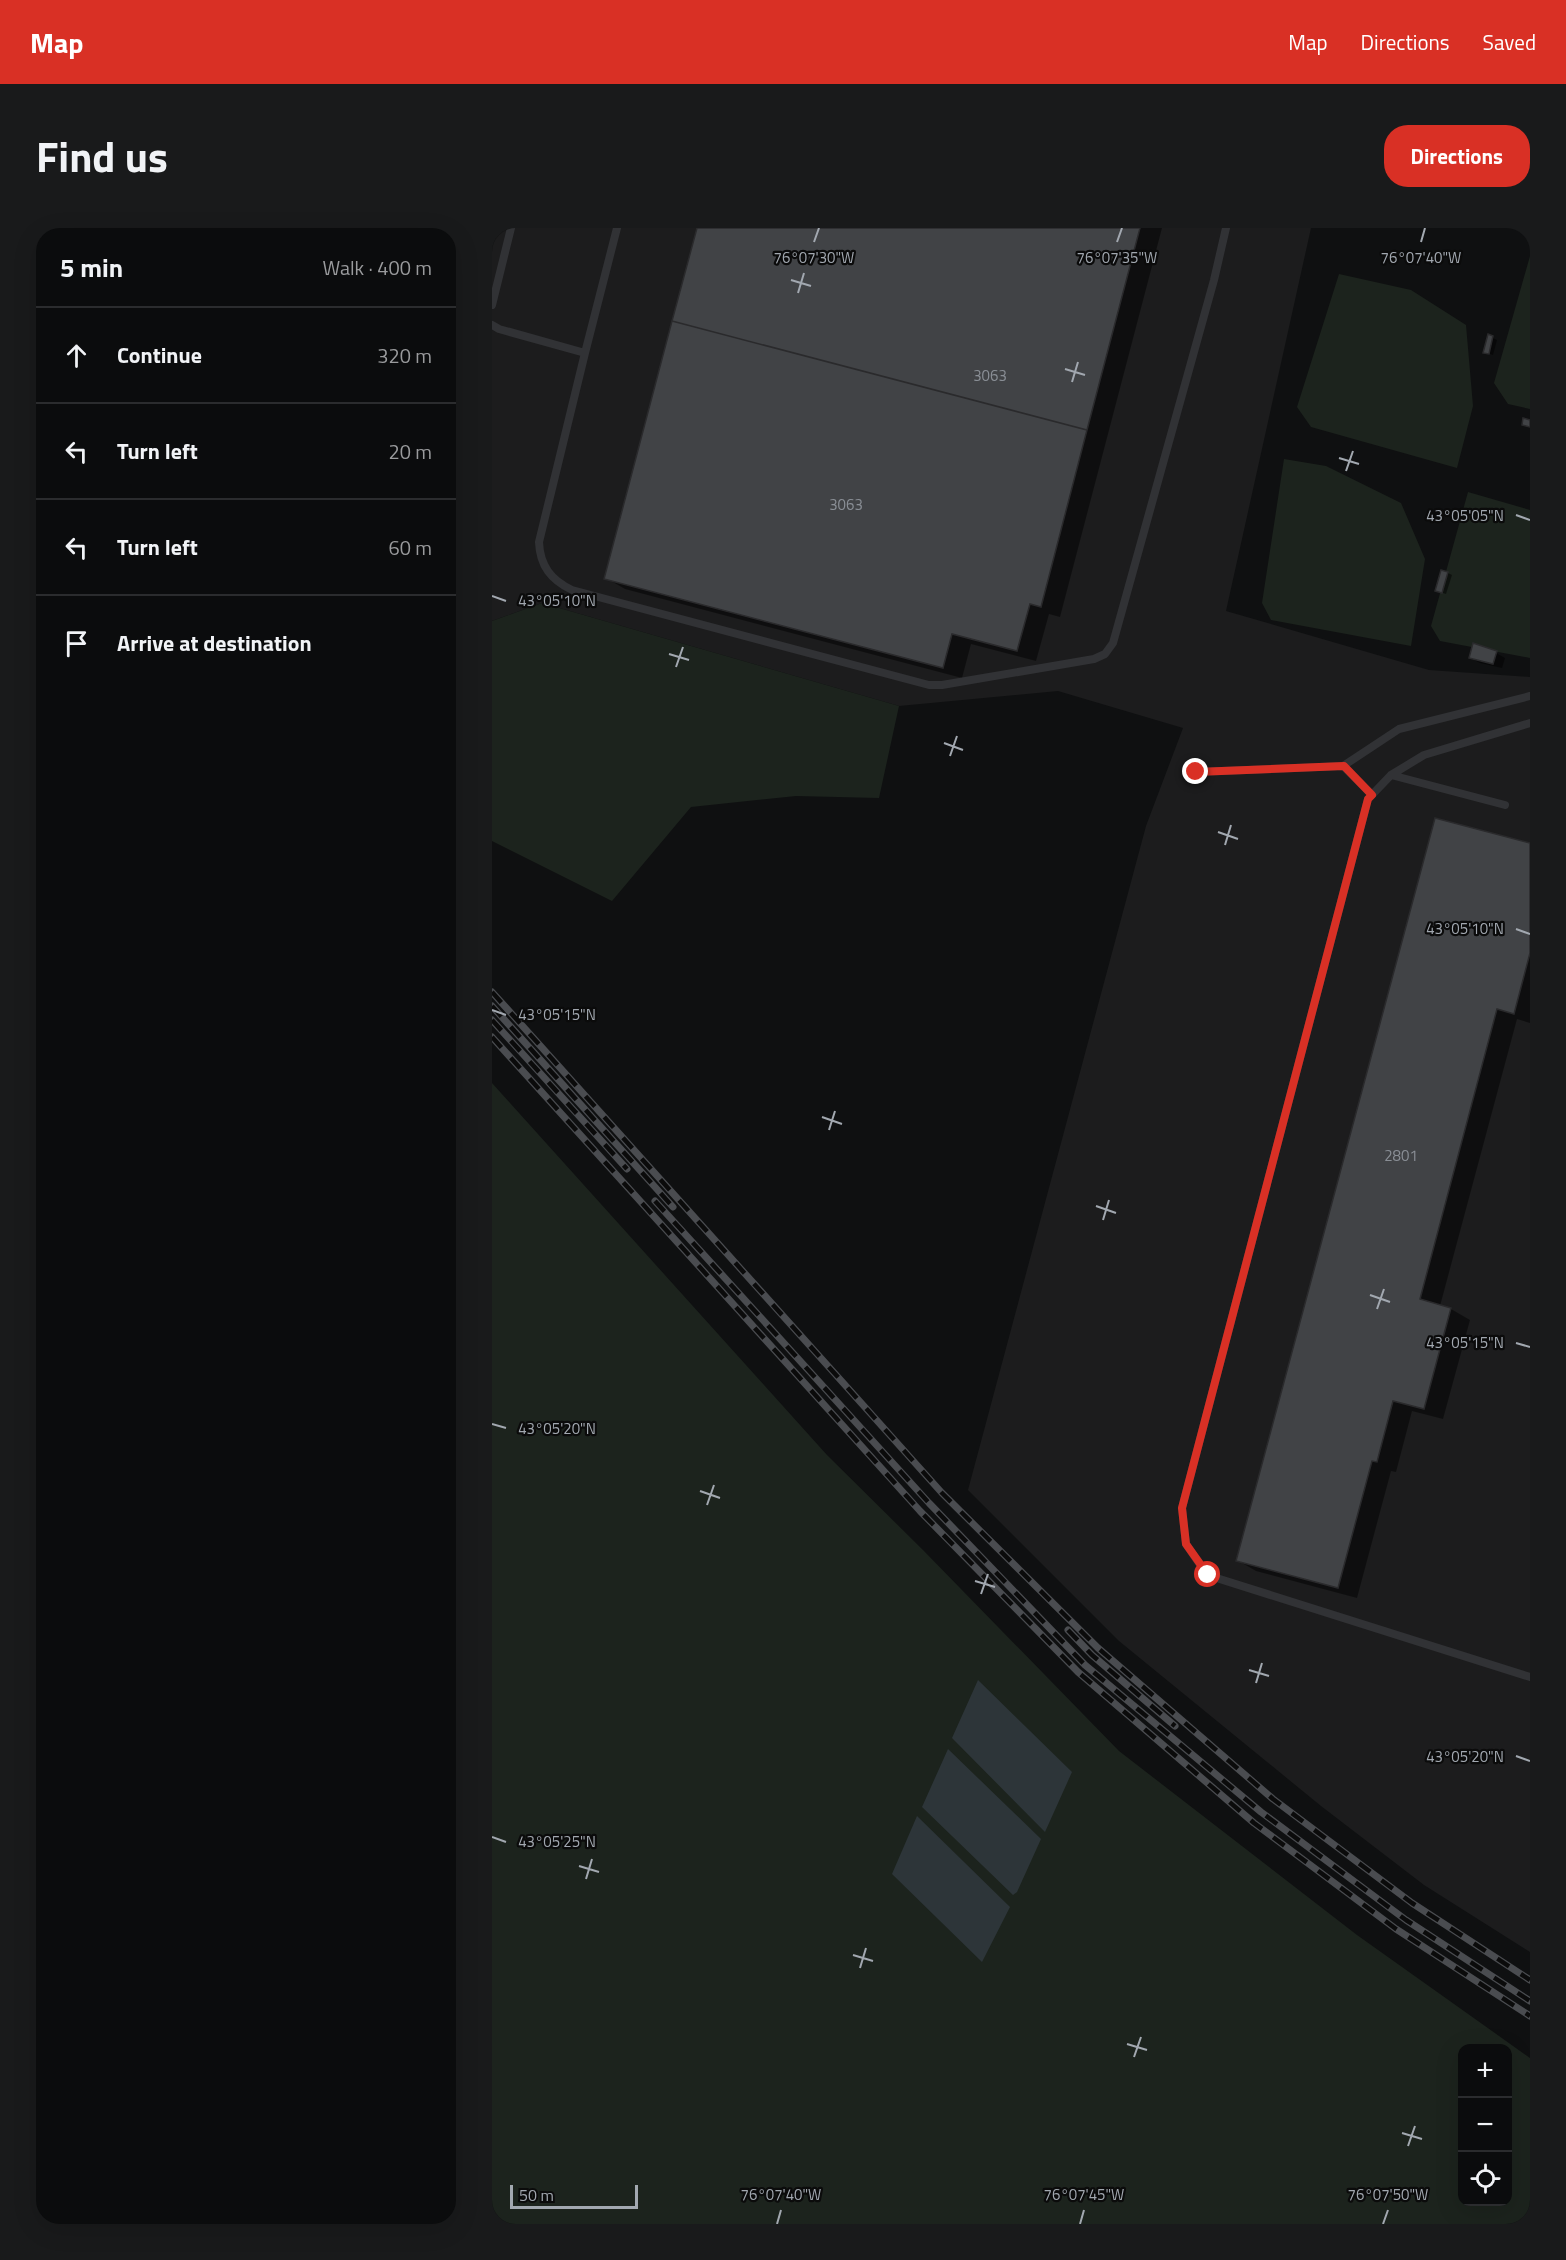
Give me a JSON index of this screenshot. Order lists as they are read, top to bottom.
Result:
{
  "house_numbers": ["3063", "3063", "2801"],
  "scale_bar": "50 m",
  "page": {
    "header": "Map",
    "nav": ["Map", "Directions", "Saved"],
    "title": "Find us",
    "buttons": "Directions",
    "heading": ["5 min", "Walk · 400 m"],
    "list": [
      ["Continue", "320 m"],
      ["Turn left", "20 m"],
      ["Turn left", "60 m"],
      "Arrive at destination"
    ],
    "map_buttons": ["+", "−"],
    "scale": "50 m"
  },
  "coordinates": [
    "76°07'30\"W",
    "76°07'35\"W",
    "76°07'40\"W",
    "43°05'05\"N",
    "43°05'10\"N",
    "43°05'15\"N",
    "43°05'20\"N",
    "43°05'25\"N",
    "76°07'45\"W",
    "76°07'50\"W"
  ]
}
